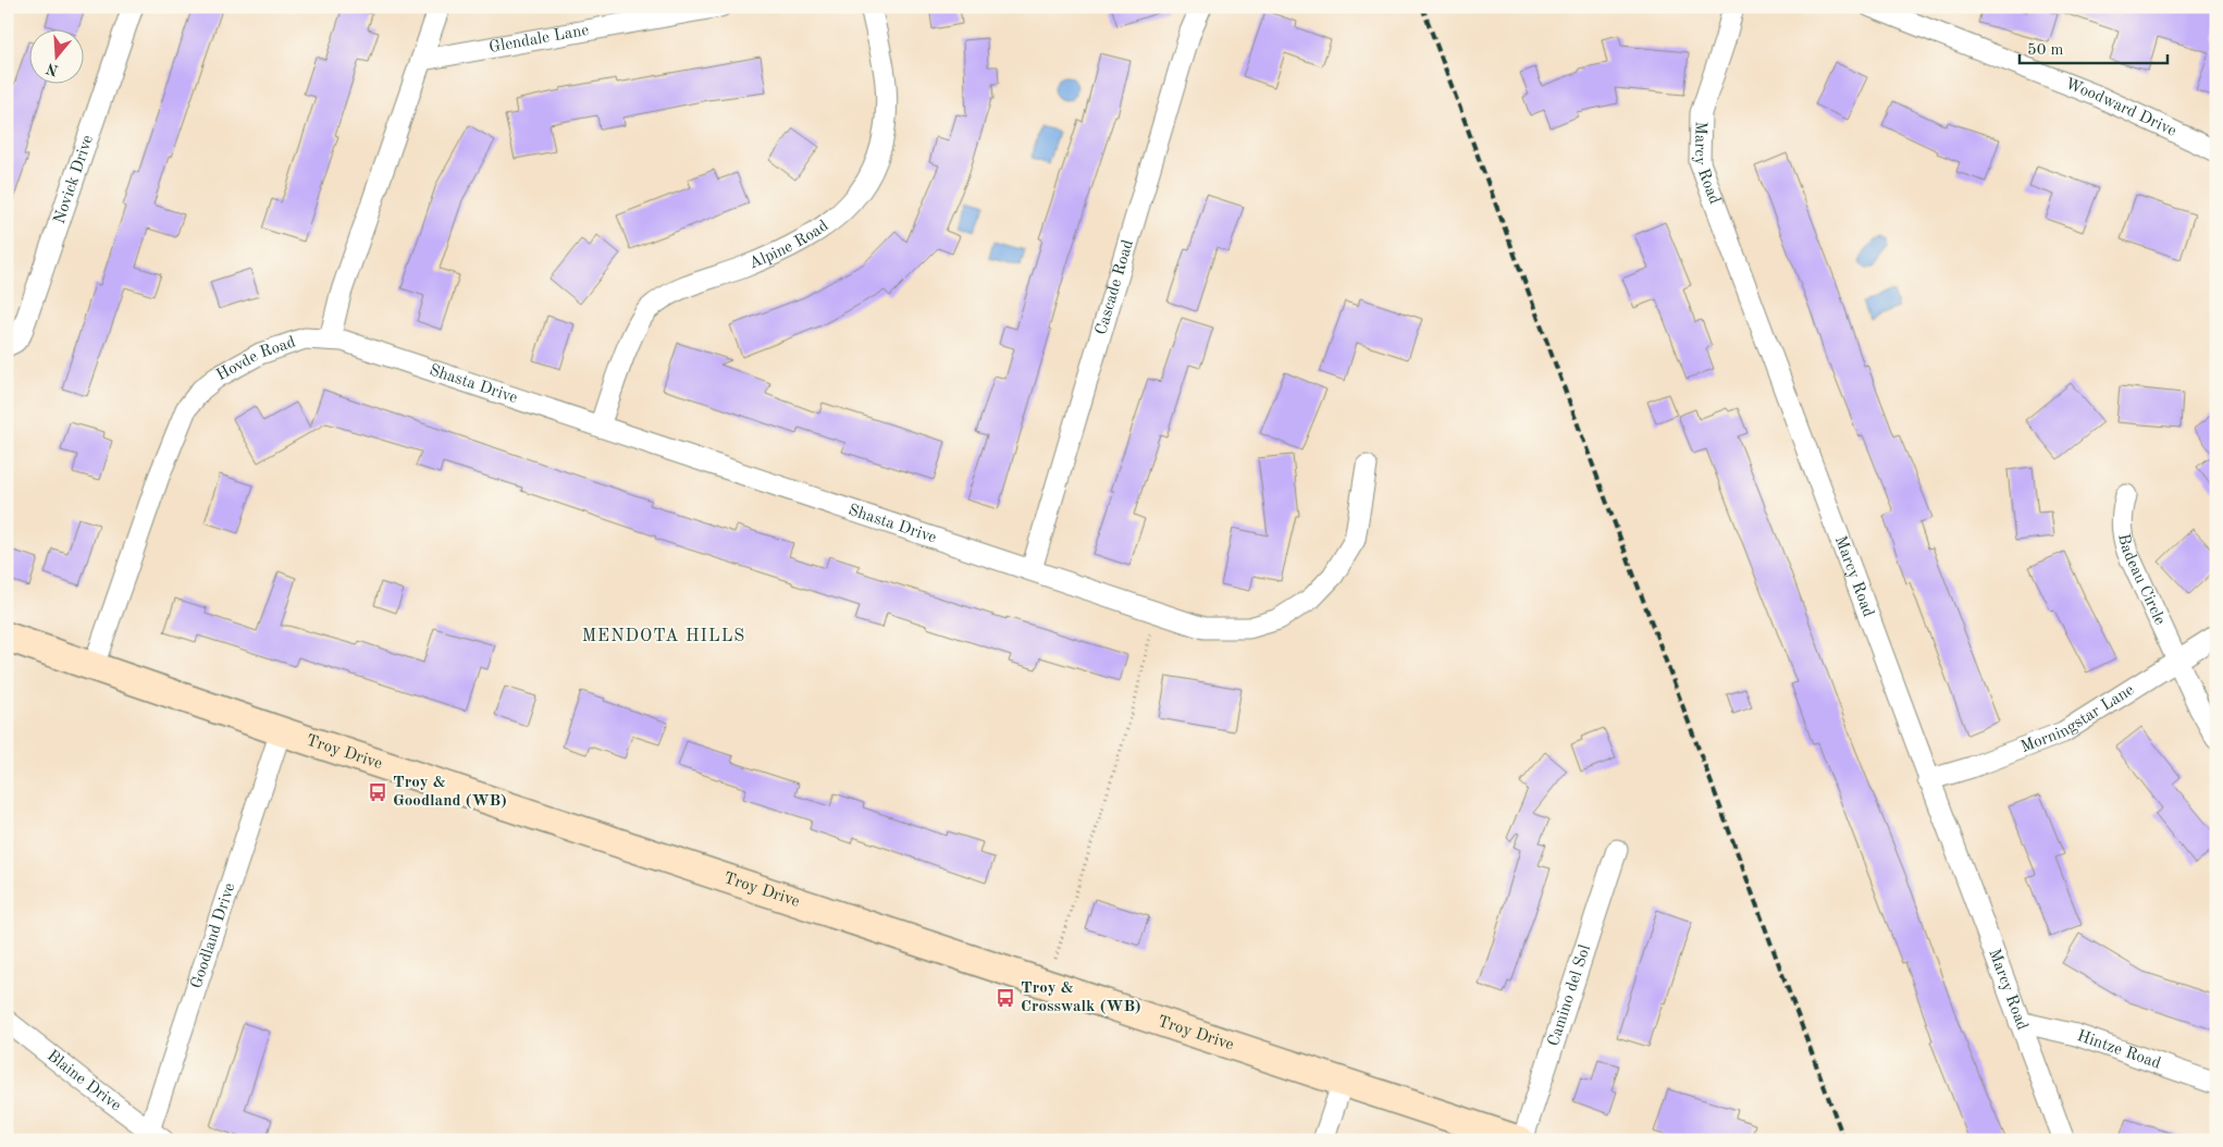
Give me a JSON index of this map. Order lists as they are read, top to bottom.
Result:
{
  "streets": {
    "street": [
      "Glendale Lane",
      "Woodward Drive",
      "Marcy Road",
      "Novick Drive",
      "Alpine Road",
      "Cascade Road",
      "Hovde Road",
      "Shasta Drive",
      "Badeau Circle",
      "Morningstar Lane",
      "Troy Drive",
      "Goodland Drive",
      "Camino del Sol",
      "Hintze Road",
      "Blaine Drive"
    ]
  },
  "crossings": [
    ["Marcy Road", "Morningstar Lane"],
    ["Marcy Road", "Hintze Road"],
    ["Alpine Road", "Shasta Drive"],
    ["Cascade Road", "Shasta Drive"],
    ["Hovde Road", "Shasta Drive"],
    ["Hovde Road", "Troy Drive"],
    ["Badeau Circle", "Morningstar Lane"],
    ["Troy Drive", "Goodland Drive"],
    ["Troy Drive", "Camino del Sol"],
    ["Goodland Drive", "Blaine Drive"]
  ],
  "districts": ["MENDOTA HILLS"],
  "places": {
    "bus stop": ["Troy & Goodland (WB)", "Troy & Crosswalk (WB)"]
  },
  "scale_bar": "50 m",
  "north": "bottom"
}
